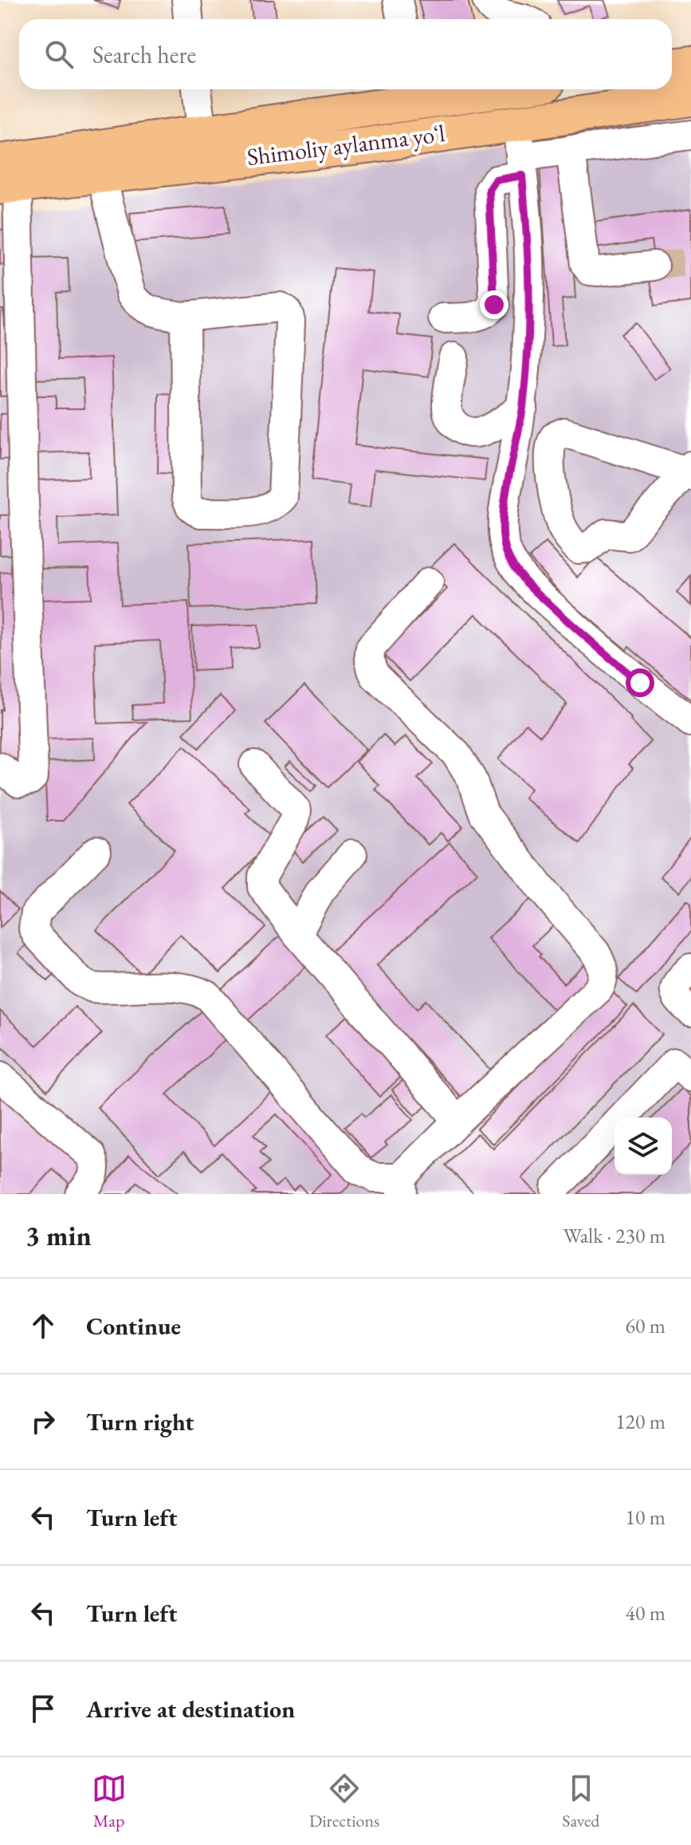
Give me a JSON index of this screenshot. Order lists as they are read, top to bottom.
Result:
{
  "streets": {
    "main road": ["Shimoliy aylanma yoʻl"]
  },
  "page": {
    "search": "Search here",
    "heading": ["3 min", "Walk · 230 m"],
    "list": [
      ["Continue", "60 m"],
      ["Turn right", "120 m"],
      ["Turn left", "10 m"],
      ["Turn left", "40 m"],
      "Arrive at destination"
    ],
    "nav": ["Map", "Directions", "Saved"]
  }
}
